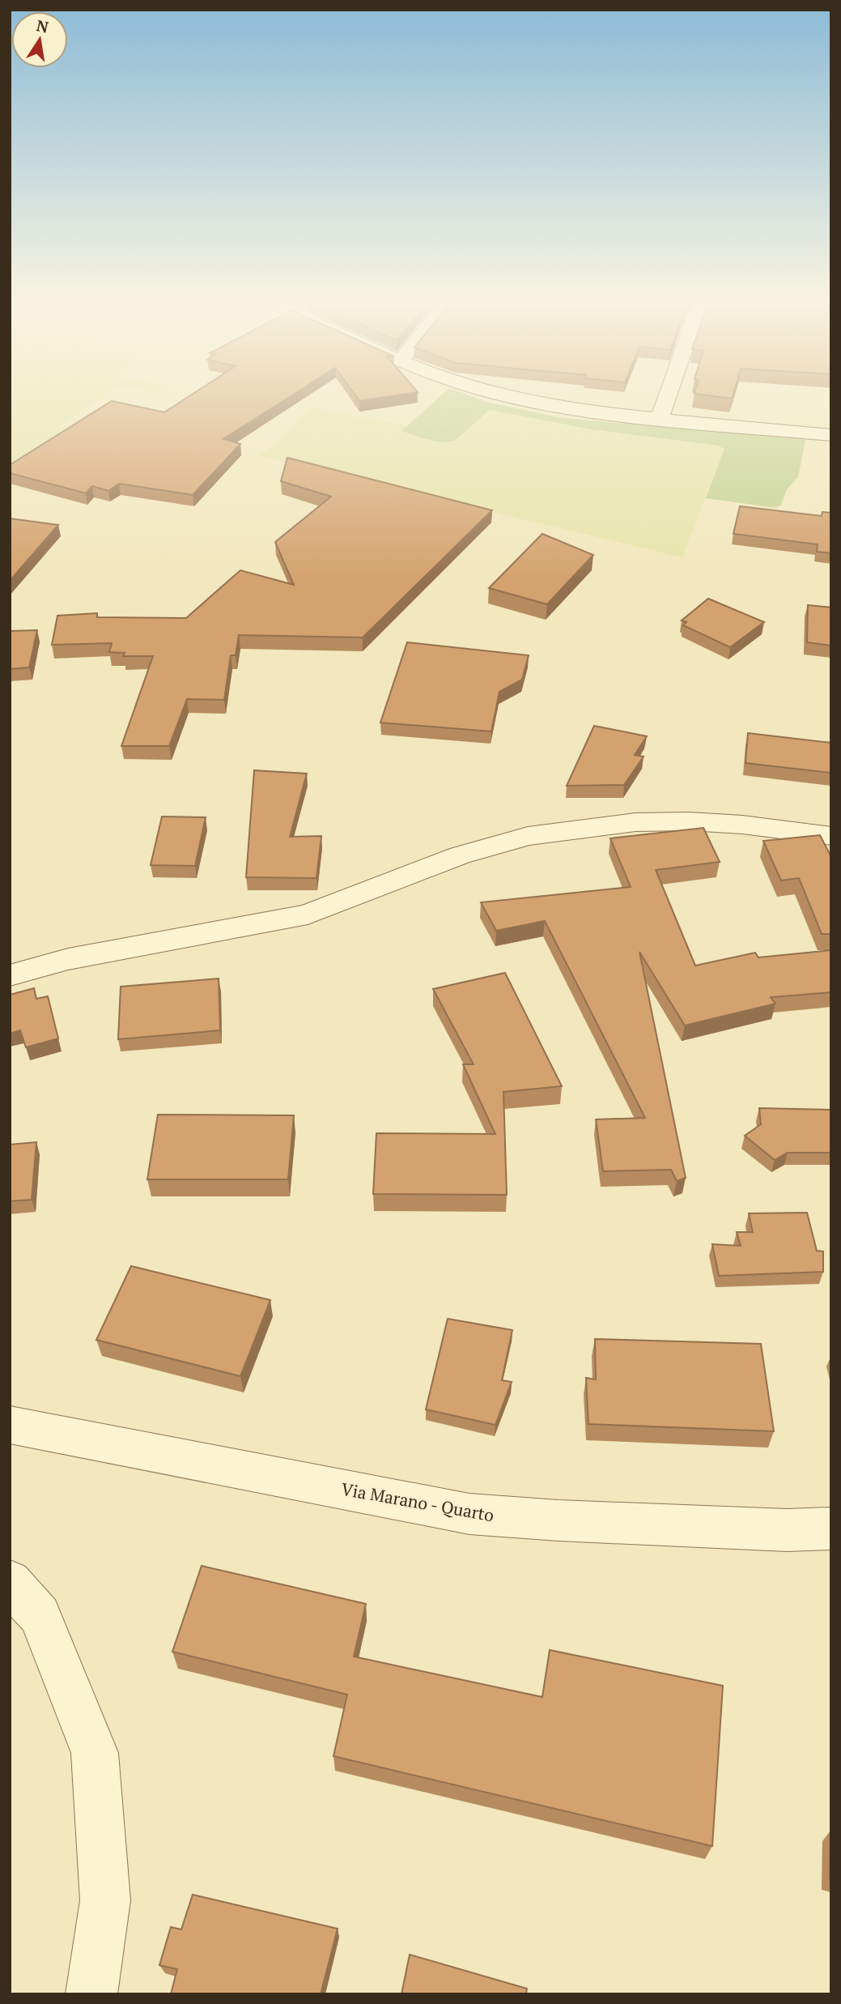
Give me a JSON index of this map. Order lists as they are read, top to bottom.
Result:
{
  "streets": {
    "street": ["Via Marano - Quarto"]
  },
  "north": "top"
}
